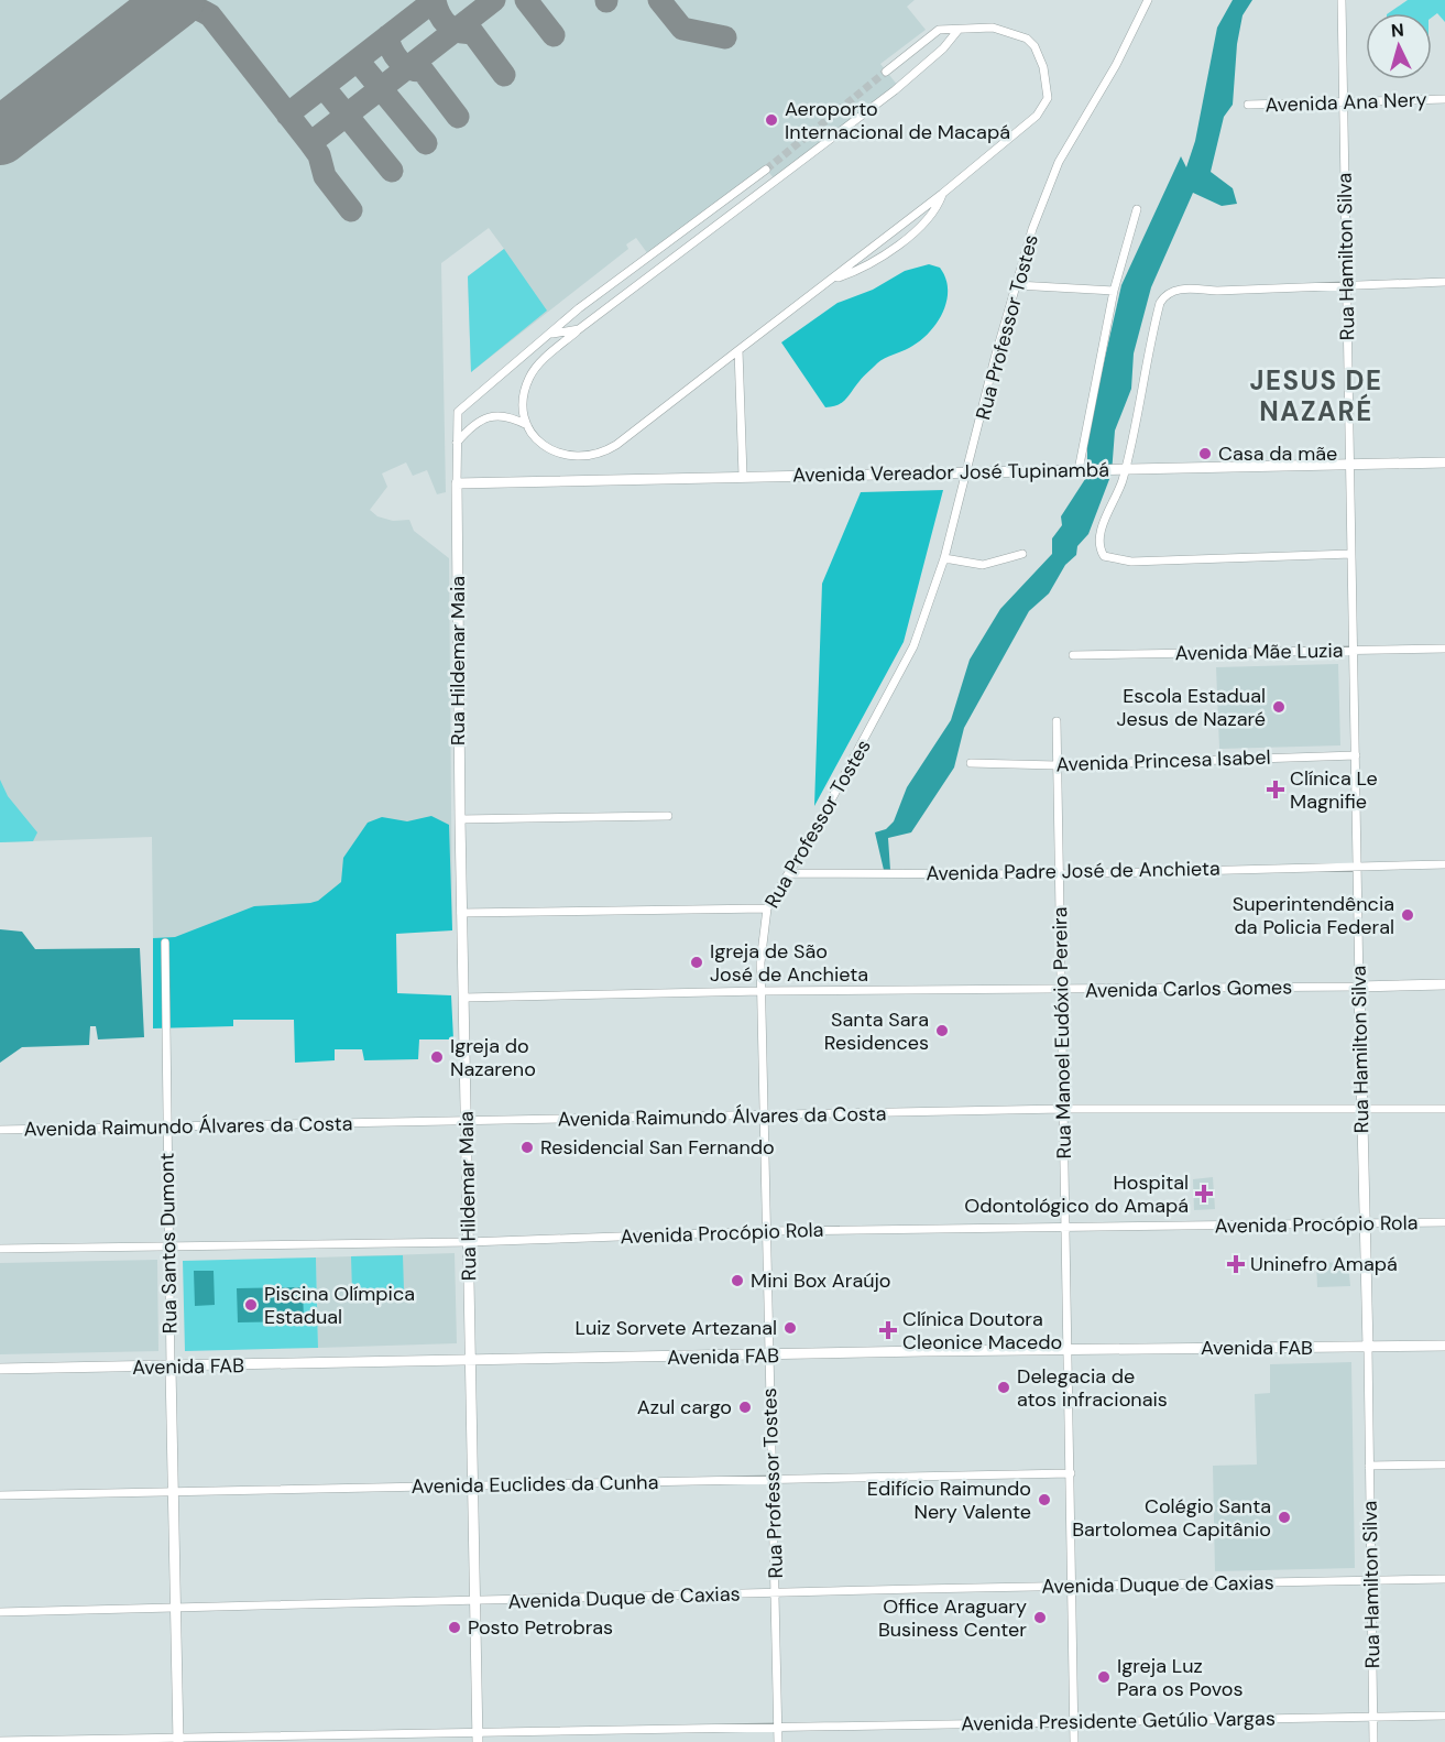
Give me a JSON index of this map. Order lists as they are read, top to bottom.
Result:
{
  "streets": {
    "street": [
      "Avenida Ana Nery",
      "Rua Hamilton Silva",
      "Rua Professor Tostes",
      "Avenida Vereador José Tupinambá",
      "Avenida Mãe Luzia",
      "Rua Hildemar Maia",
      "Avenida Princesa Isabel",
      "Avenida Padre José de Anchieta",
      "Avenida Carlos Gomes",
      "Rua Manoel Eudóxio Pereira",
      "Avenida Raimundo Álvares da Costa",
      "Avenida Procópio Rola",
      "Rua Santos Dumont",
      "Avenida FAB",
      "Avenida Euclides da Cunha",
      "Avenida Duque de Caxias",
      "Avenida Presidente Getúlio Vargas"
    ]
  },
  "crossings": [
    ["Avenida Ana Nery", "Rua Hamilton Silva"],
    ["Rua Hamilton Silva", "Avenida Vereador José Tupinambá"],
    ["Rua Hamilton Silva", "Avenida Mãe Luzia"],
    ["Rua Hamilton Silva", "Avenida Princesa Isabel"],
    ["Rua Hamilton Silva", "Avenida Padre José de Anchieta"],
    ["Rua Hamilton Silva", "Avenida Carlos Gomes"],
    ["Rua Hamilton Silva", "Avenida Raimundo Álvares da Costa"],
    ["Rua Hamilton Silva", "Avenida Procópio Rola"],
    ["Rua Hamilton Silva", "Avenida FAB"],
    ["Rua Hamilton Silva", "Avenida Duque de Caxias"],
    ["Rua Hamilton Silva", "Avenida Presidente Getúlio Vargas"],
    ["Rua Professor Tostes", "Avenida Vereador José Tupinambá"],
    ["Rua Professor Tostes", "Avenida Padre José de Anchieta"],
    ["Rua Professor Tostes", "Avenida Carlos Gomes"],
    ["Rua Professor Tostes", "Avenida Raimundo Álvares da Costa"],
    ["Rua Professor Tostes", "Avenida Procópio Rola"],
    ["Rua Professor Tostes", "Avenida FAB"],
    ["Rua Professor Tostes", "Avenida Euclides da Cunha"],
    ["Rua Professor Tostes", "Avenida Duque de Caxias"],
    ["Rua Professor Tostes", "Avenida Presidente Getúlio Vargas"],
    ["Avenida Vereador José Tupinambá", "Rua Hildemar Maia"],
    ["Rua Hildemar Maia", "Avenida Carlos Gomes"],
    ["Rua Hildemar Maia", "Avenida Raimundo Álvares da Costa"],
    ["Rua Hildemar Maia", "Avenida Procópio Rola"],
    ["Rua Hildemar Maia", "Avenida FAB"],
    ["Rua Hildemar Maia", "Avenida Euclides da Cunha"],
    ["Rua Hildemar Maia", "Avenida Duque de Caxias"],
    ["Rua Hildemar Maia", "Avenida Presidente Getúlio Vargas"],
    ["Avenida Princesa Isabel", "Rua Manoel Eudóxio Pereira"],
    ["Avenida Padre José de Anchieta", "Rua Manoel Eudóxio Pereira"],
    ["Avenida Carlos Gomes", "Rua Manoel Eudóxio Pereira"],
    ["Rua Manoel Eudóxio Pereira", "Avenida Raimundo Álvares da Costa"],
    ["Rua Manoel Eudóxio Pereira", "Avenida Procópio Rola"],
    ["Rua Manoel Eudóxio Pereira", "Avenida FAB"],
    ["Rua Manoel Eudóxio Pereira", "Avenida Euclides da Cunha"],
    ["Rua Manoel Eudóxio Pereira", "Avenida Duque de Caxias"],
    ["Rua Manoel Eudóxio Pereira", "Avenida Presidente Getúlio Vargas"],
    ["Avenida Raimundo Álvares da Costa", "Rua Santos Dumont"],
    ["Avenida Procópio Rola", "Rua Santos Dumont"],
    ["Rua Santos Dumont", "Avenida FAB"],
    ["Rua Santos Dumont", "Avenida Euclides da Cunha"],
    ["Rua Santos Dumont", "Avenida Duque de Caxias"],
    ["Rua Santos Dumont", "Avenida Presidente Getúlio Vargas"]
  ],
  "districts": ["JESUS DE NAZARÉ"],
  "places": {
    "other": [
      "Aeroporto Internacional de Macapá",
      "Casa da mãe",
      "Escola Estadual Jesus de Nazaré",
      "Superintendência da Policia Federal",
      "Igreja de São José de Anchieta",
      "Santa Sara Residences",
      "Igreja do Nazareno",
      "Residencial San Fernando",
      "Mini Box Araújo",
      "Piscina Olímpica Estadual",
      "Luiz Sorvete Artezanal",
      "Delegacia de atos infracionais",
      "Azul cargo",
      "Edifício Raimundo Nery Valente",
      "Colégio Santa Bartolomea Capitânio",
      "Office Araguary Business Center",
      "Posto Petrobras",
      "Igreja Luz Para os Povos"
    ],
    "health": [
      "Clínica Le Magnifie",
      "Hospital Odontológico do Amapá",
      "Uninefro Amapá",
      "Clínica Doutora Cleonice Macedo"
    ]
  },
  "north": "top"
}
